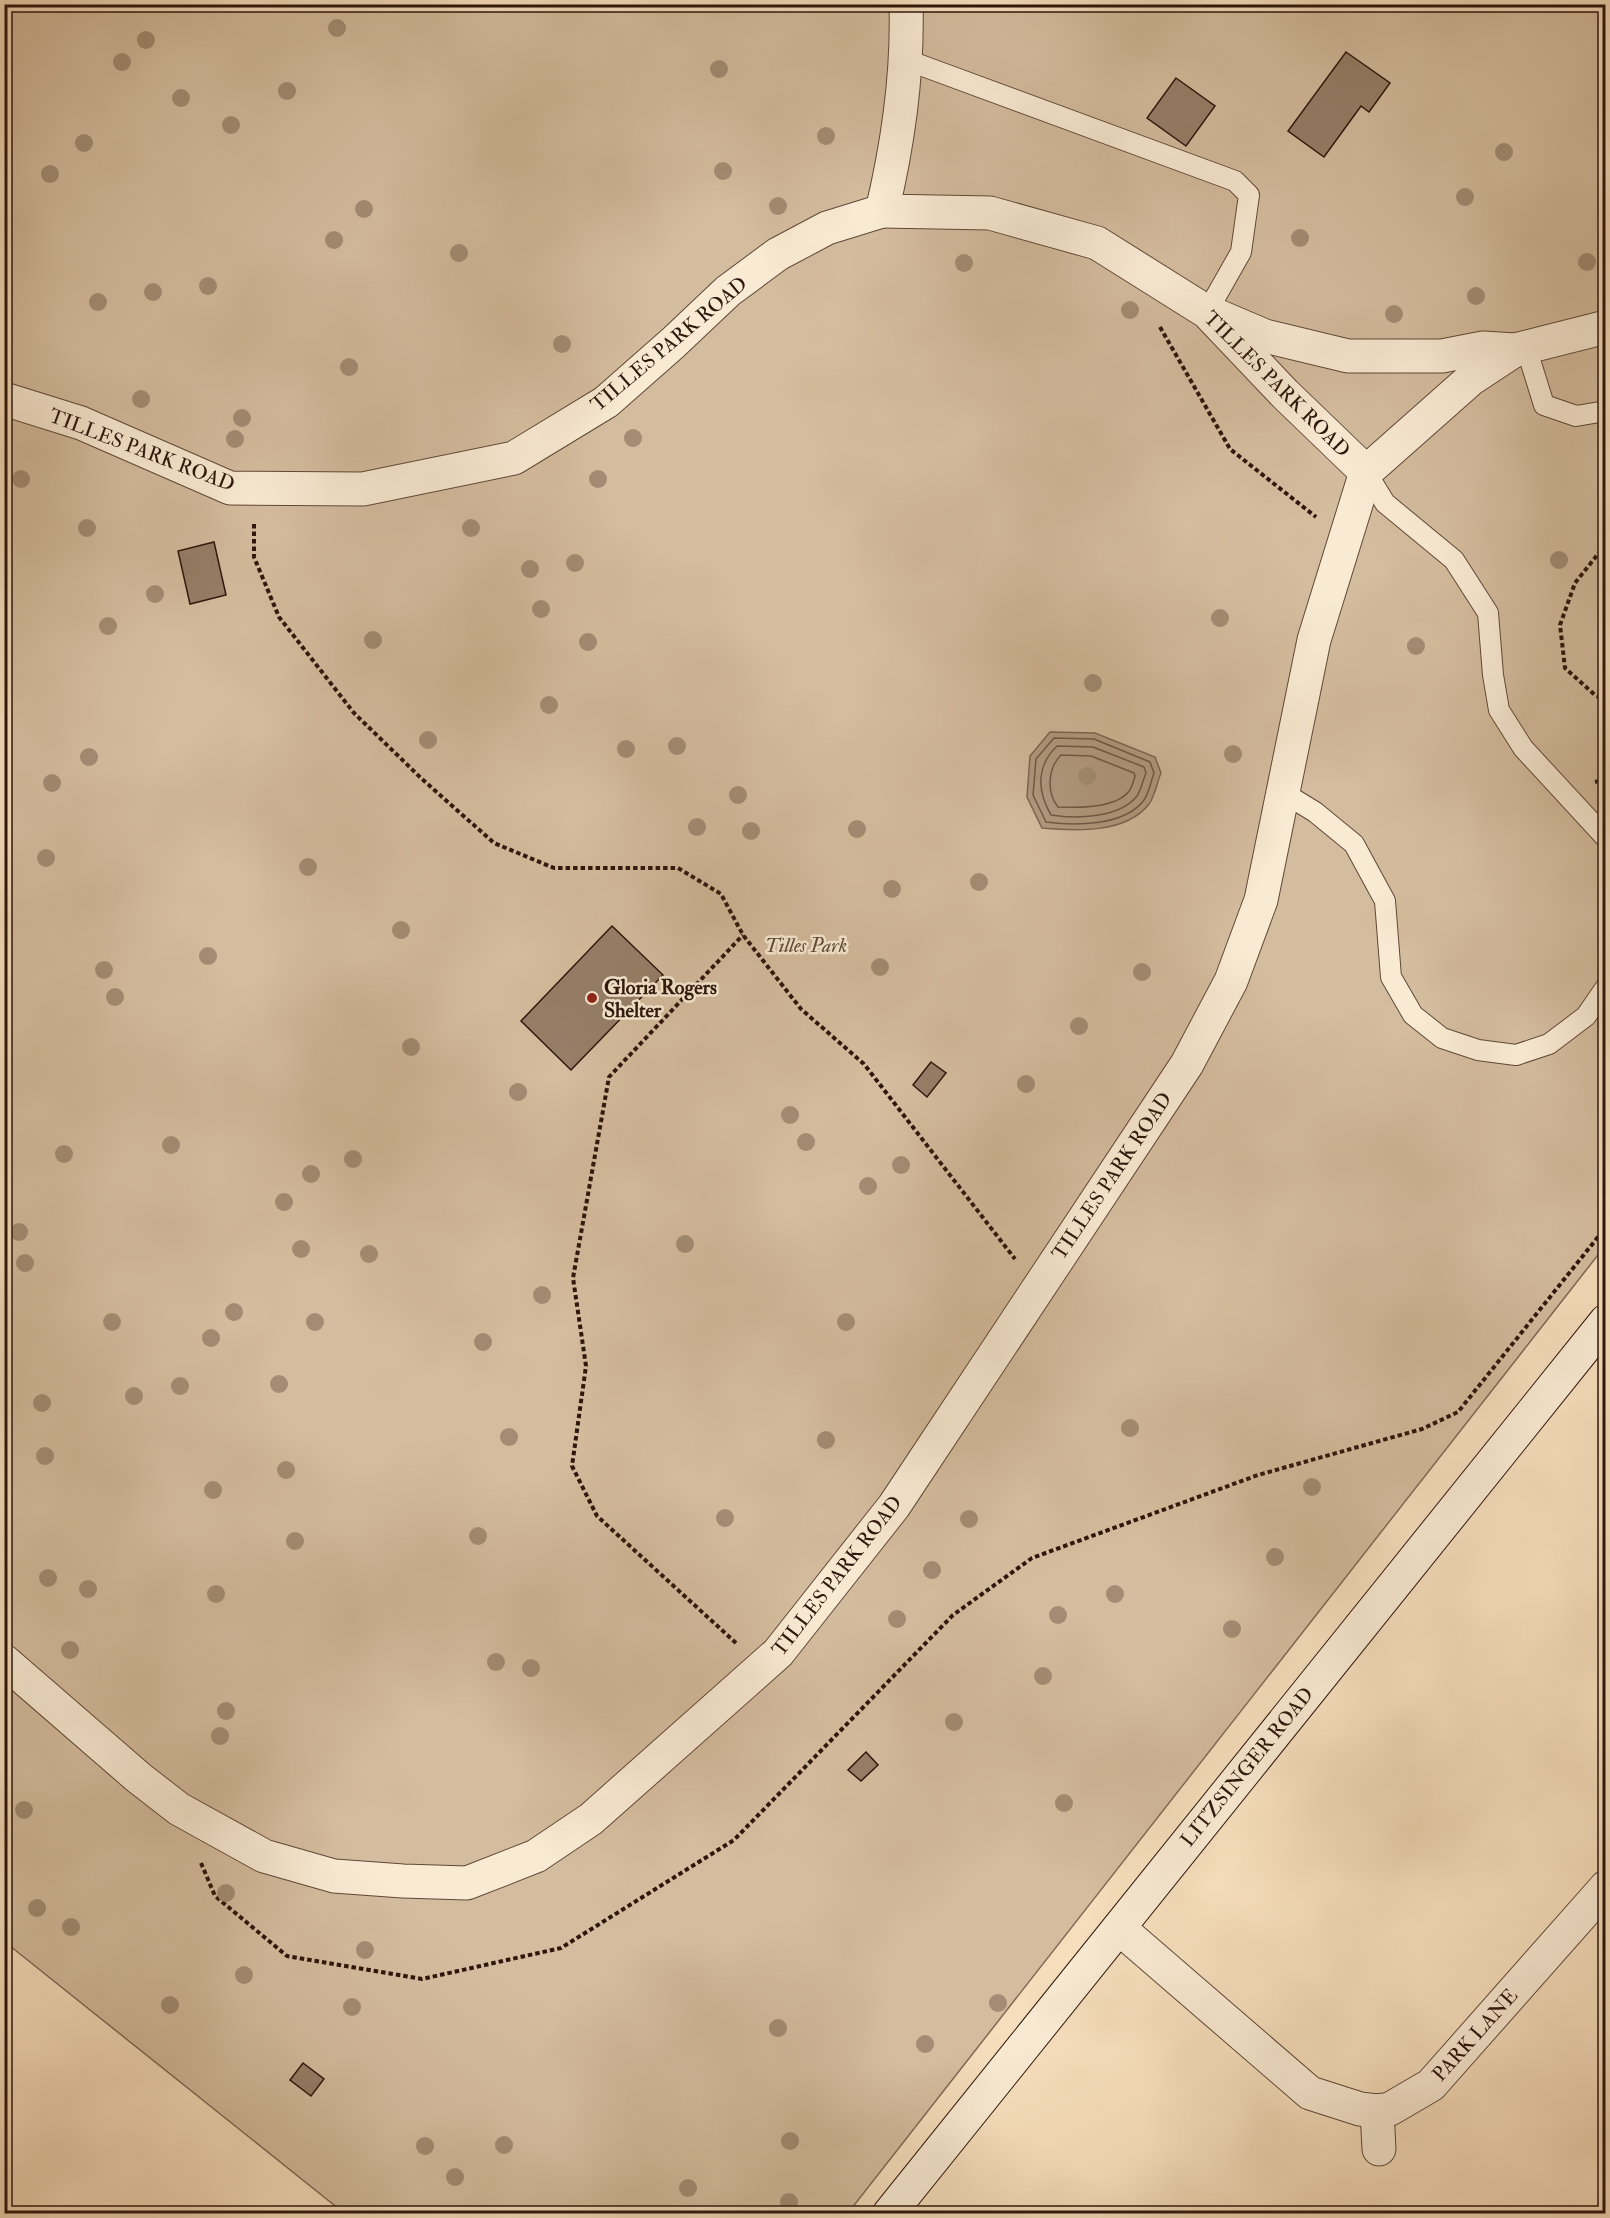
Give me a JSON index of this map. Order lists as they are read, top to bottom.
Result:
{
  "streets": {
    "street": ["TILLES PARK ROAD", "LITZSINGER ROAD", "PARK LANE"]
  },
  "parks": ["Tilles Park"],
  "places": ["Gloria Rogers Shelter"]
}
